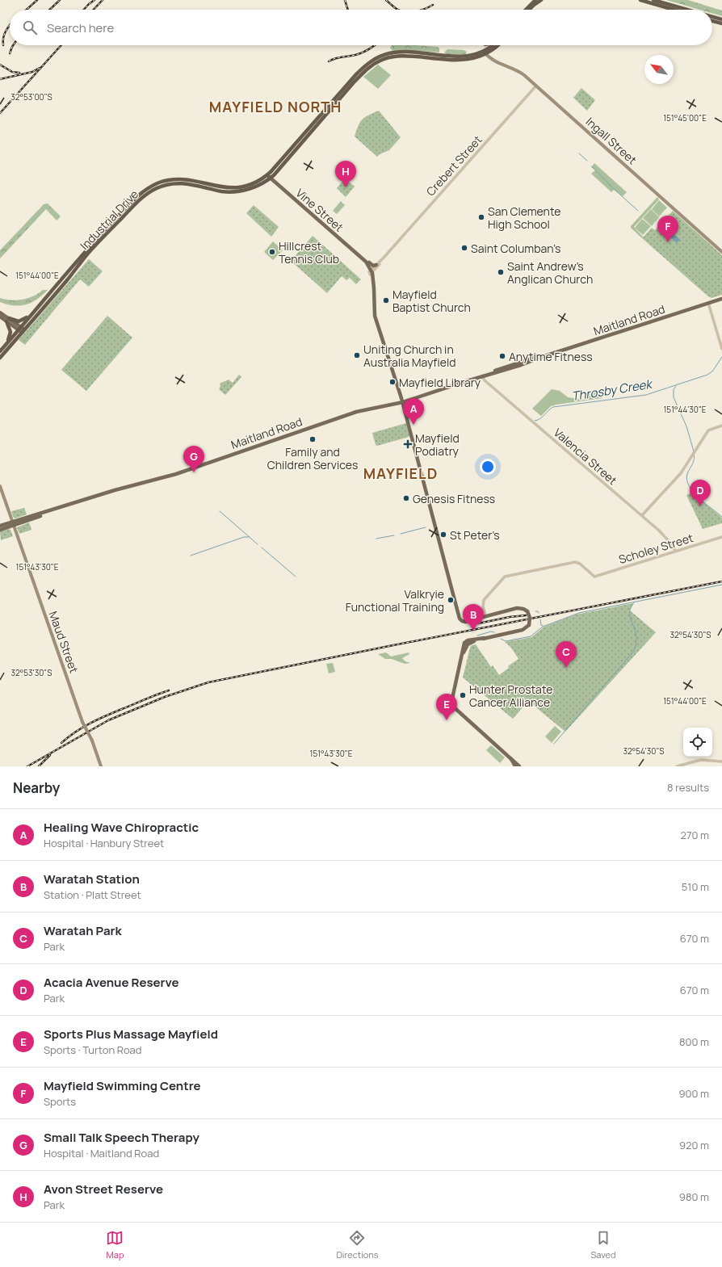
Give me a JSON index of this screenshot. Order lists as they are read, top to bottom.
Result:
{
  "streets": {
    "highway": ["Industrial Drive"],
    "main road": [
      "Ingall Street",
      "Vine Street",
      "Maitland Road",
      "Maud Street"
    ],
    "street": ["Crebert Street", "Valencia Street", "Scholey Street"]
  },
  "crossings": [
    ["Ingall Street", "Crebert Street"],
    ["Ingall Street", "Industrial Drive"],
    ["Crebert Street", "Vine Street"],
    ["Vine Street", "Industrial Drive"],
    ["Vine Street", "Maitland Road"],
    ["Maitland Road", "Valencia Street"],
    ["Maitland Road", "Maud Street"],
    ["Valencia Street", "Scholey Street"]
  ],
  "districts": ["MAYFIELD NORTH", "MAYFIELD"],
  "water": ["Throsby Creek"],
  "places": {
    "other": [
      "San Clemente High School",
      "Saint Columban’s",
      "Hillcrest Tennis Club",
      "Saint Andrew’s Anglican Church",
      "Mayfield Baptist Church",
      "Uniting Church in Australia Mayfield",
      "Anytime Fitness",
      "Mayfield Library",
      "Family and Children Services",
      "Genesis Fitness",
      "St Peter’s",
      "Valkryie Functional Training",
      "Hunter Prostate Cancer Alliance"
    ],
    "health": ["Mayfield Podiatry"]
  },
  "north": "top left",
  "page": {
    "search": "Search here",
    "pins": [
      "H",
      "F",
      "A",
      "G",
      "D",
      "B",
      "C",
      "E"
    ],
    "heading": ["Nearby", "8 results"],
    "list": [
      {
        "mark": "A",
        "name": "Healing Wave Chiropractic",
        "note": "Hospital · Hanbury Street",
        "value": "270 m"
      },
      {
        "mark": "B",
        "name": "Waratah Station",
        "note": "Station · Platt Street",
        "value": "510 m"
      },
      {
        "mark": "C",
        "name": "Waratah Park",
        "note": "Park",
        "value": "670 m"
      },
      {
        "mark": "D",
        "name": "Acacia Avenue Reserve",
        "note": "Park",
        "value": "670 m"
      },
      {
        "mark": "E",
        "name": "Sports Plus Massage Mayfield",
        "note": "Sports · Turton Road",
        "value": "800 m"
      },
      {
        "mark": "F",
        "name": "Mayfield Swimming Centre",
        "note": "Sports",
        "value": "900 m"
      },
      {
        "mark": "G",
        "name": "Small Talk Speech Therapy",
        "note": "Hospital · Maitland Road",
        "value": "920 m"
      },
      {
        "mark": "H",
        "name": "Avon Street Reserve",
        "note": "Park",
        "value": "980 m"
      }
    ],
    "nav": ["Map", "Directions", "Saved"]
  },
  "coordinates": [
    "32°53'00\"S",
    "151°45'00\"E",
    "151°44'00\"E",
    "151°44'30\"E",
    "151°43'30\"E",
    "32°54'30\"S",
    "32°53'30\"S"
  ]
}
